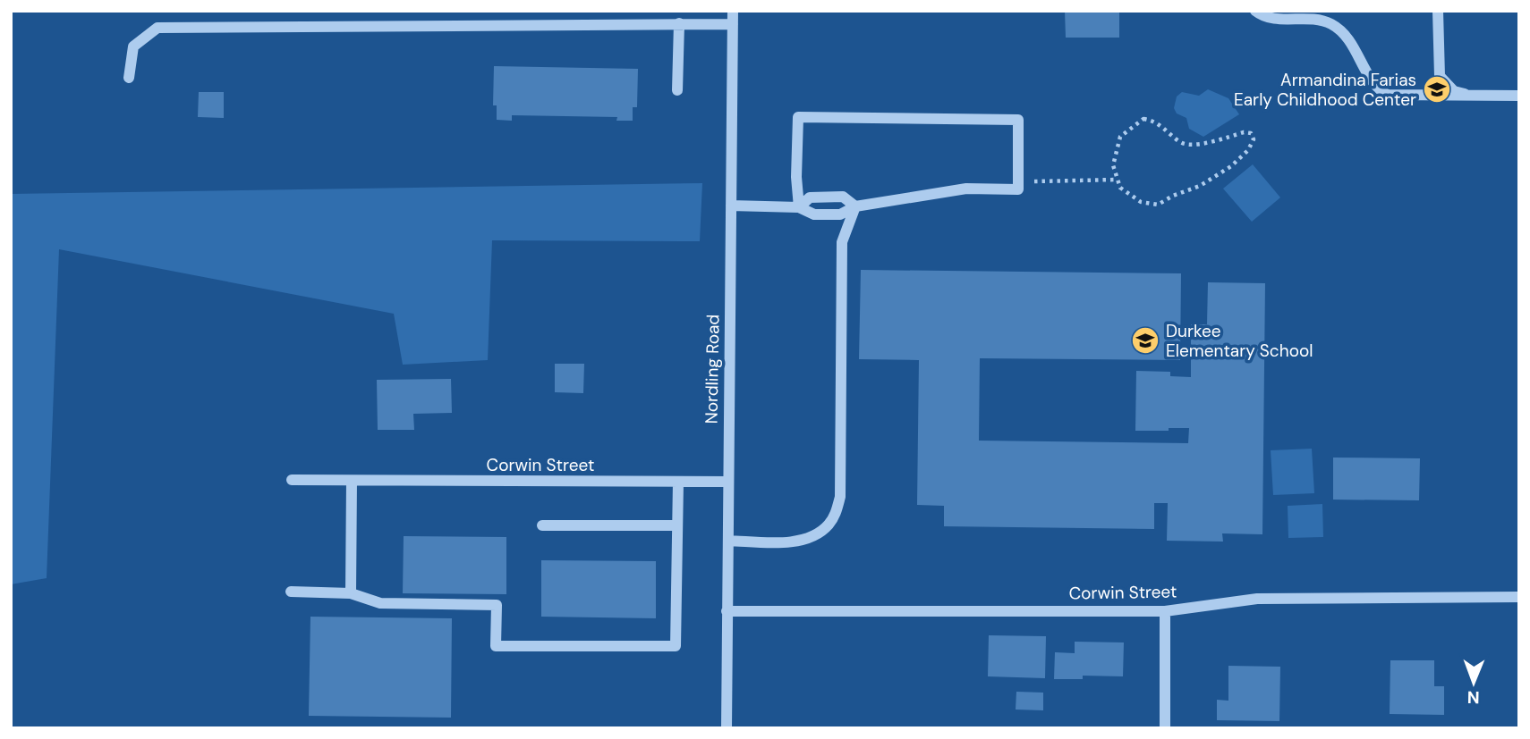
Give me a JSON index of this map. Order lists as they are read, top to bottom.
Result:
{
  "streets": {
    "street": ["Nordling Road", "Corwin Street"]
  },
  "crossings": [
    ["Nordling Road", "Corwin Street"]
  ],
  "places": {
    "school or university": ["Armandina Farias Early Childhood Center", "Durkee Elementary School"]
  },
  "north": "bottom"
}
